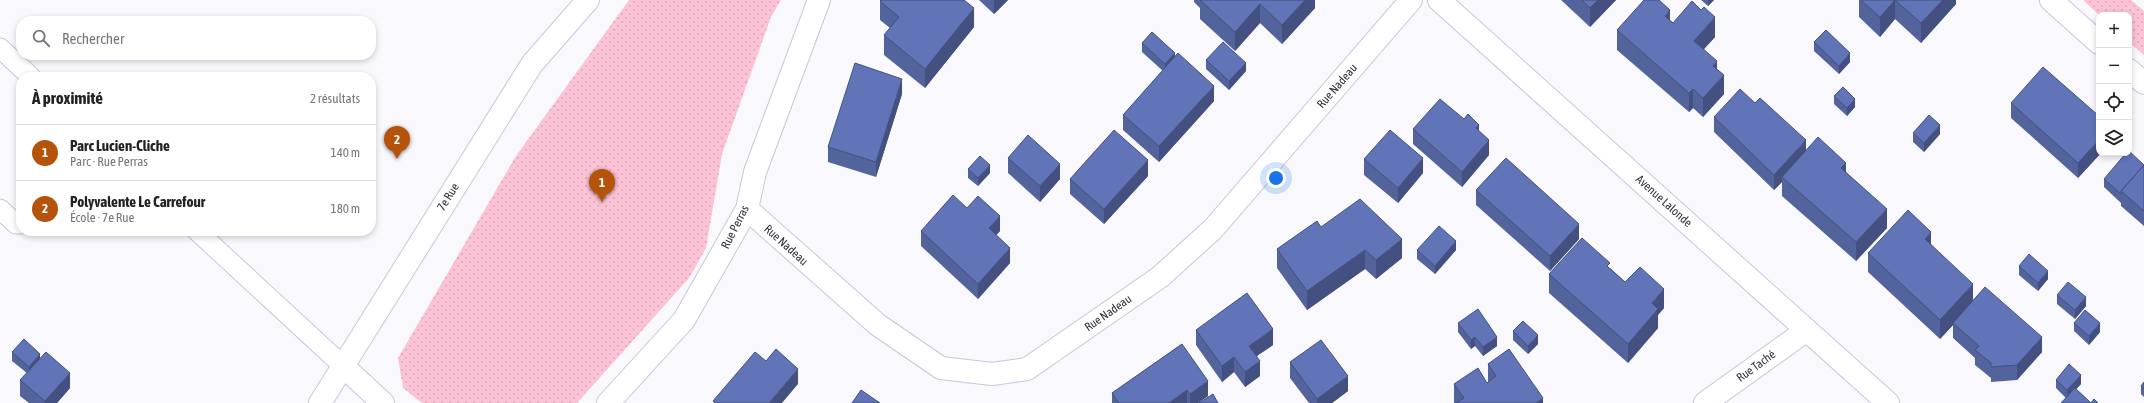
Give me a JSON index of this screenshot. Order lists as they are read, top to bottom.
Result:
{
  "streets": {
    "street": [
      "Rue Nadeau",
      "7e Rue",
      "Avenue Lalonde",
      "Rue Perras",
      "Rue Taché"
    ]
  },
  "crossings": [
    ["Rue Nadeau", "Rue Perras"],
    ["Avenue Lalonde", "Rue Taché"]
  ],
  "page": {
    "map_buttons": ["+", "−"],
    "search": "Rechercher",
    "heading": ["À proximité", "2 résultats"],
    "list": [
      {
        "mark": "1",
        "name": "Parc Lucien-Cliche",
        "note": "Parc · Rue Perras",
        "value": "140 m"
      },
      {
        "mark": "2",
        "name": "Polyvalente Le Carrefour",
        "note": "École · 7e Rue",
        "value": "180 m"
      }
    ],
    "pins": ["2", "1"]
  }
}
